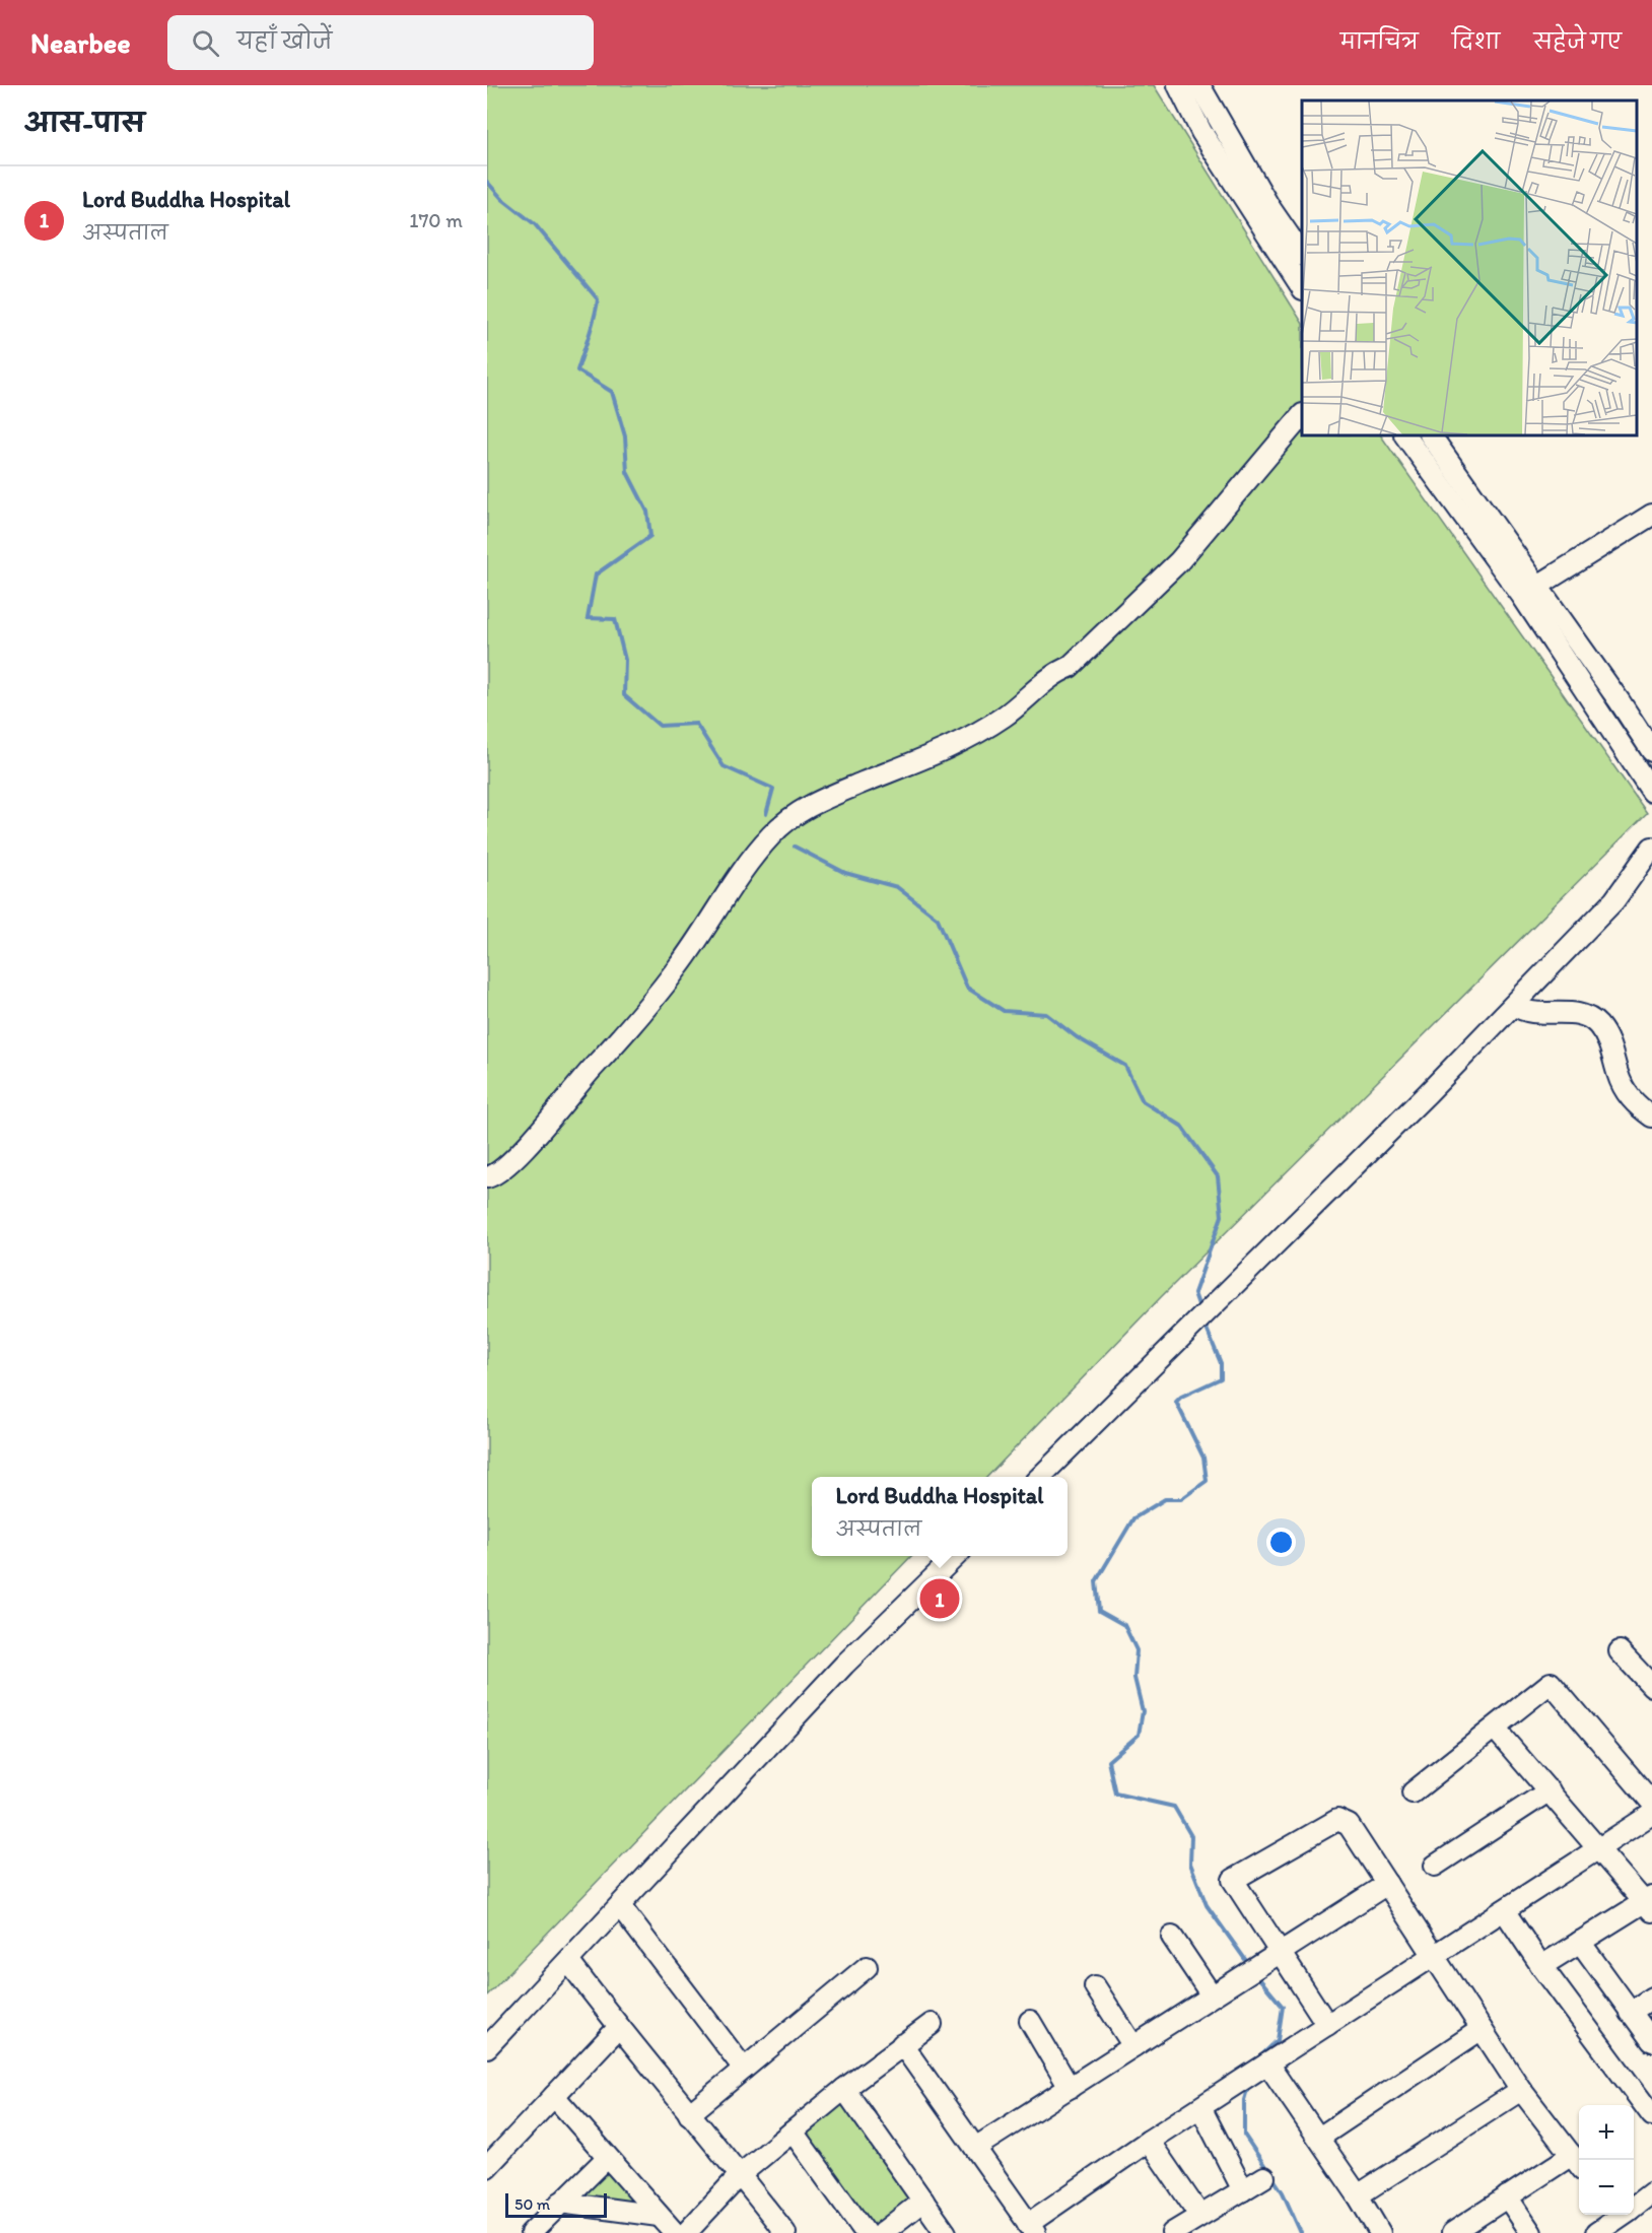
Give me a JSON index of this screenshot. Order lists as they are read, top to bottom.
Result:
{
  "scale_bar": "50 m",
  "page": {
    "header": "Nearbee",
    "search": "यहाँ खोजें",
    "nav": ["मानचित्र", "दिशा", "सहेजे गए"],
    "heading": "आस-पास",
    "list": [
      {
        "mark": "1",
        "name": "Lord Buddha Hospital",
        "note": "अस्पताल",
        "value": "170 m"
      }
    ],
    "popup": ["Lord Buddha Hospital", "अस्पताल"],
    "pins": "1",
    "map_buttons": ["+", "−"],
    "scale": "50 m"
  }
}
